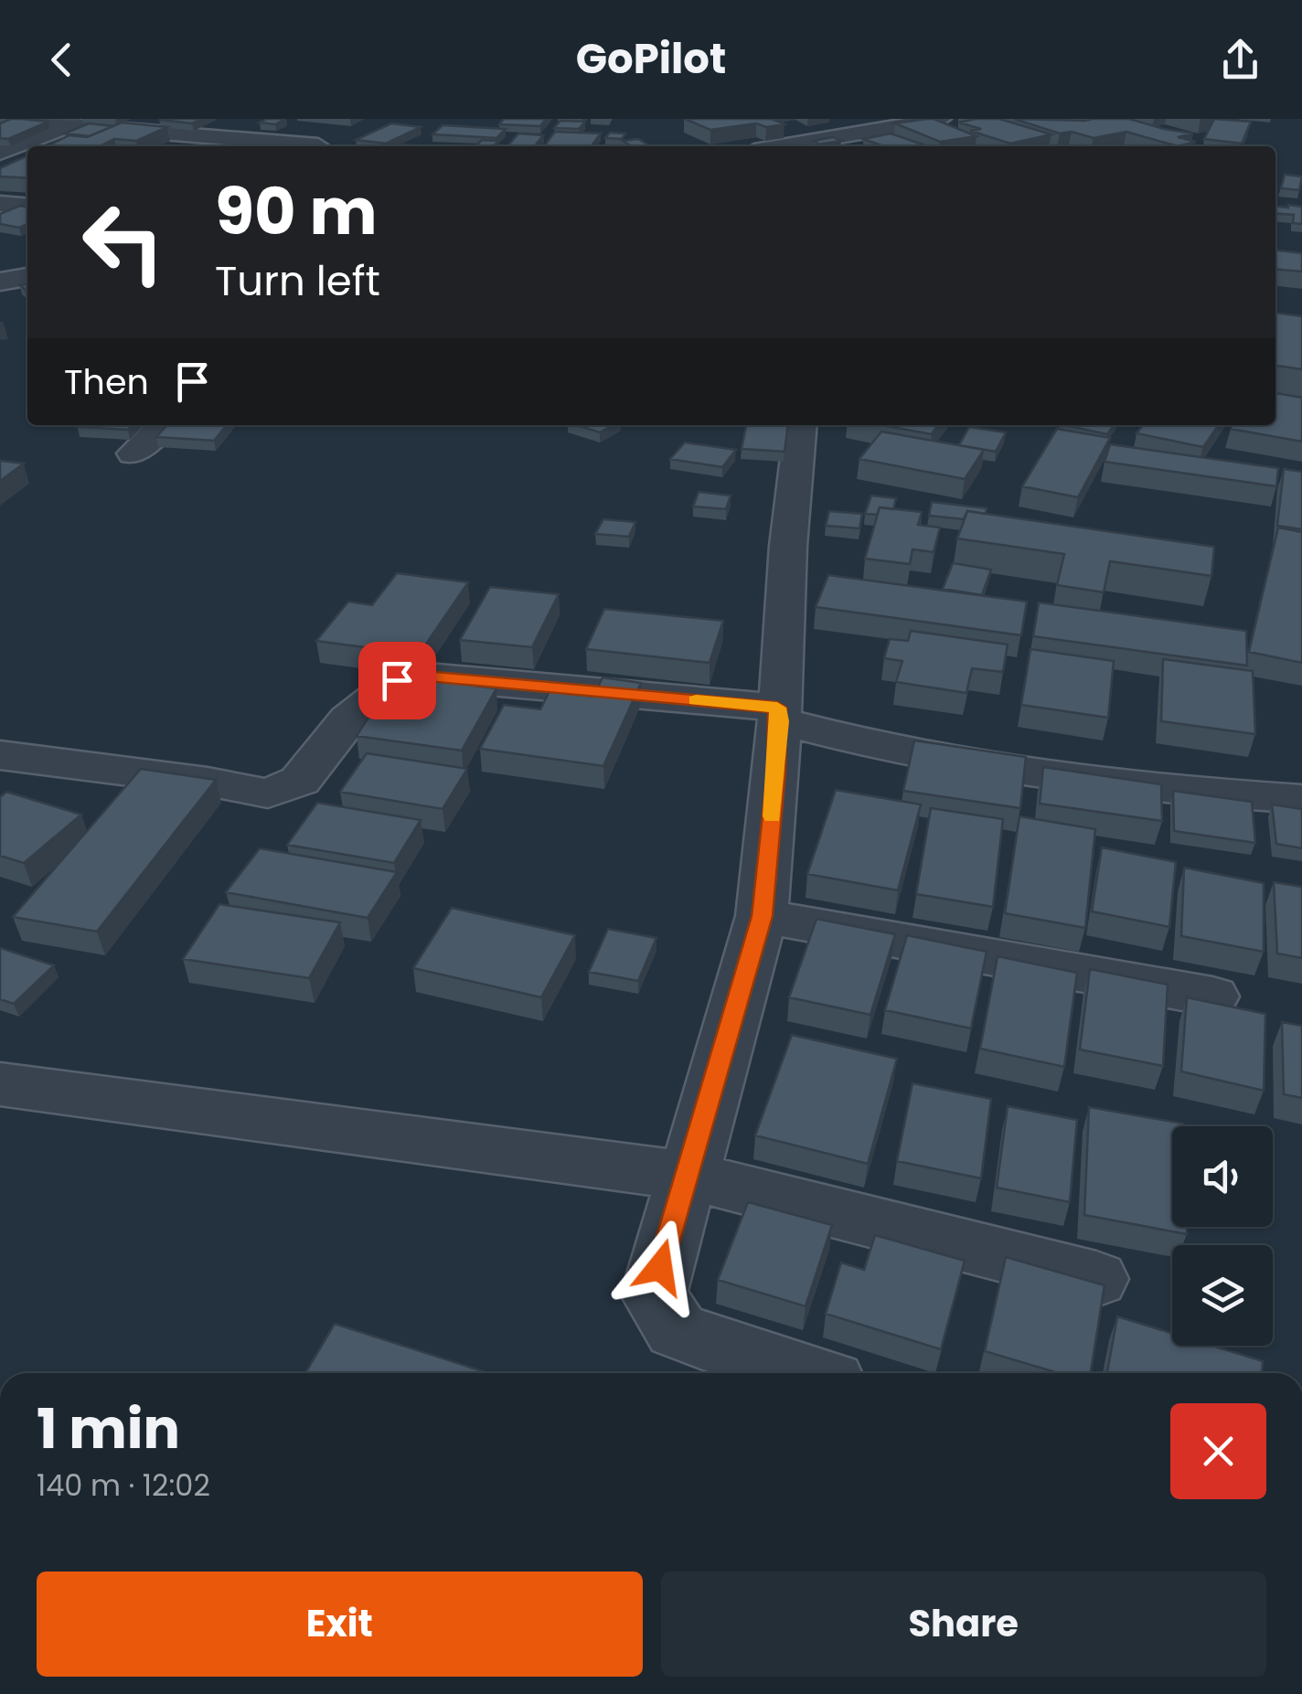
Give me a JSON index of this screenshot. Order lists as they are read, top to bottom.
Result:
{
  "page": {
    "header": "GoPilot",
    "turn": ["90 m", "Turn left"],
    "then": "Then",
    "heading": ["1 min", "140 m · 12:02"],
    "buttons": ["Exit", "Share"]
  }
}
